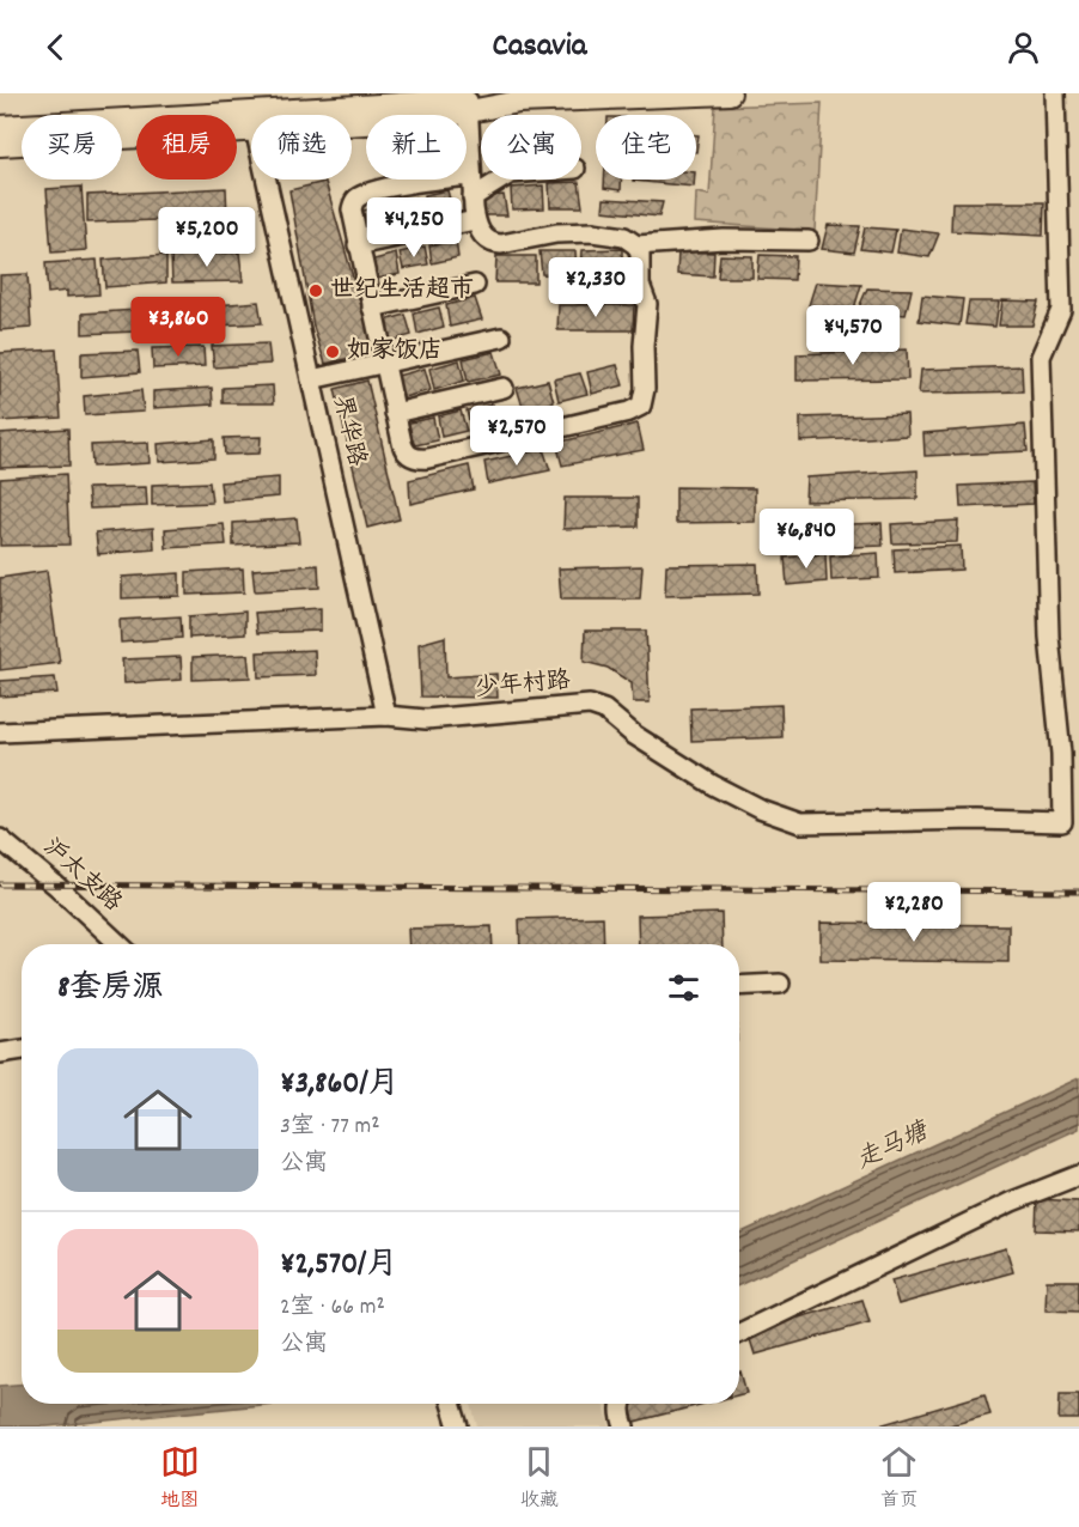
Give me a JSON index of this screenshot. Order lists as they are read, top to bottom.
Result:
{
  "streets": {
    "street": ["界华路", "少年村路", "沪太支路"]
  },
  "crossings": [
    ["界华路", "少年村路"]
  ],
  "water": ["走马塘"],
  "places": ["世纪生活超市", "如家饭店"],
  "page": {
    "header": "Casavia",
    "chip": [
      "买房",
      "租房",
      "筛选",
      "新上",
      "公寓",
      "住宅"
    ],
    "price": [
      "¥4,250",
      "¥5,200",
      "¥2,330",
      "¥3,860",
      "¥4,570",
      "¥2,570",
      "¥6,840",
      "¥2,280"
    ],
    "heading": "8套房源",
    "list": [
      {
        "name": "¥3,860/月",
        "note": "3室 · 77 m² · 公寓"
      },
      {
        "name": "¥2,570/月",
        "note": "2室 · 66 m² · 公寓"
      }
    ],
    "tabs": ["地图", "收藏", "首页"]
  }
}
